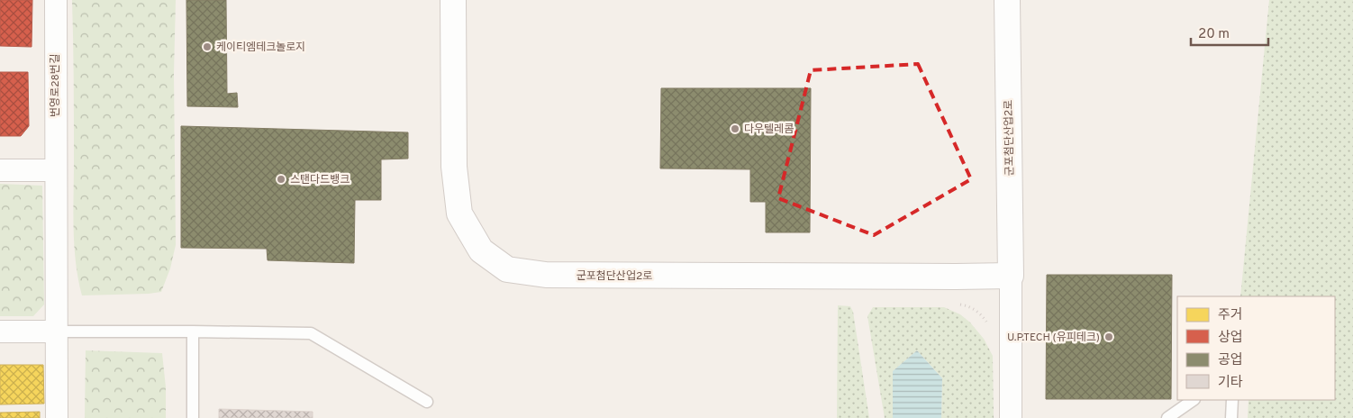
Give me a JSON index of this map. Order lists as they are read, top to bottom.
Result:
{
  "streets": {
    "street": ["번영로28번길", "군포첨단산업2로"]
  },
  "places": [
    "케이티엠테크놀로지",
    "다우텔레콤",
    "스탠다드뱅크",
    "U.P.TECH (유피테크)"
  ],
  "legend": [
    "주거",
    "상업",
    "공업",
    "기타"
  ],
  "scale_bar": "20 m"
}
